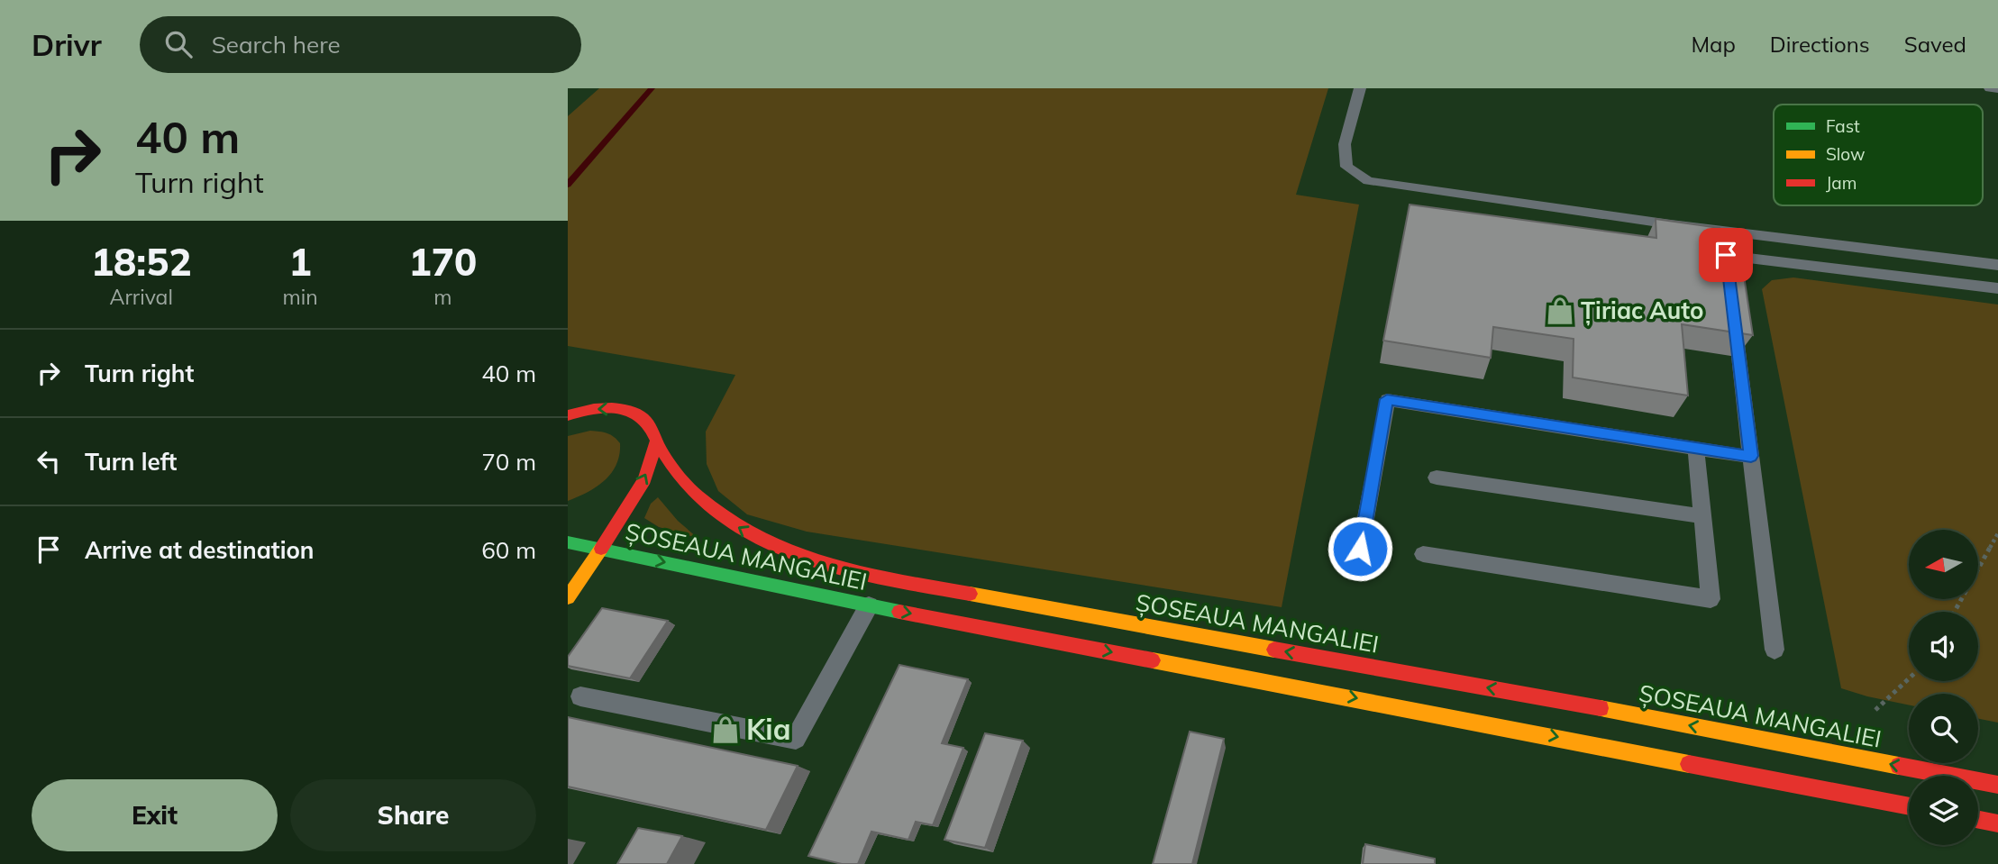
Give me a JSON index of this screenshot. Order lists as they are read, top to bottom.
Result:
{
  "streets": {
    "main road": ["ȘOSEAUA MANGALIEI"]
  },
  "places": {
    "shop": ["Țiriac Auto", "Kia"]
  },
  "legend": ["Fast", "Slow", "Jam"],
  "north": "left",
  "page": {
    "header": "Drivr",
    "search": "Search here",
    "nav": ["Map", "Directions", "Saved"],
    "turn": ["40 m", "Turn right"],
    "eta": [
      "18:52",
      "Arrival",
      "1",
      "min",
      "170",
      "m"
    ],
    "list": [
      {
        "name": "Turn right",
        "value": "40 m"
      },
      {
        "name": "Turn left",
        "value": "70 m"
      },
      {
        "name": "Arrive at destination",
        "value": "60 m"
      }
    ],
    "buttons": ["Exit", "Share"]
  }
}
